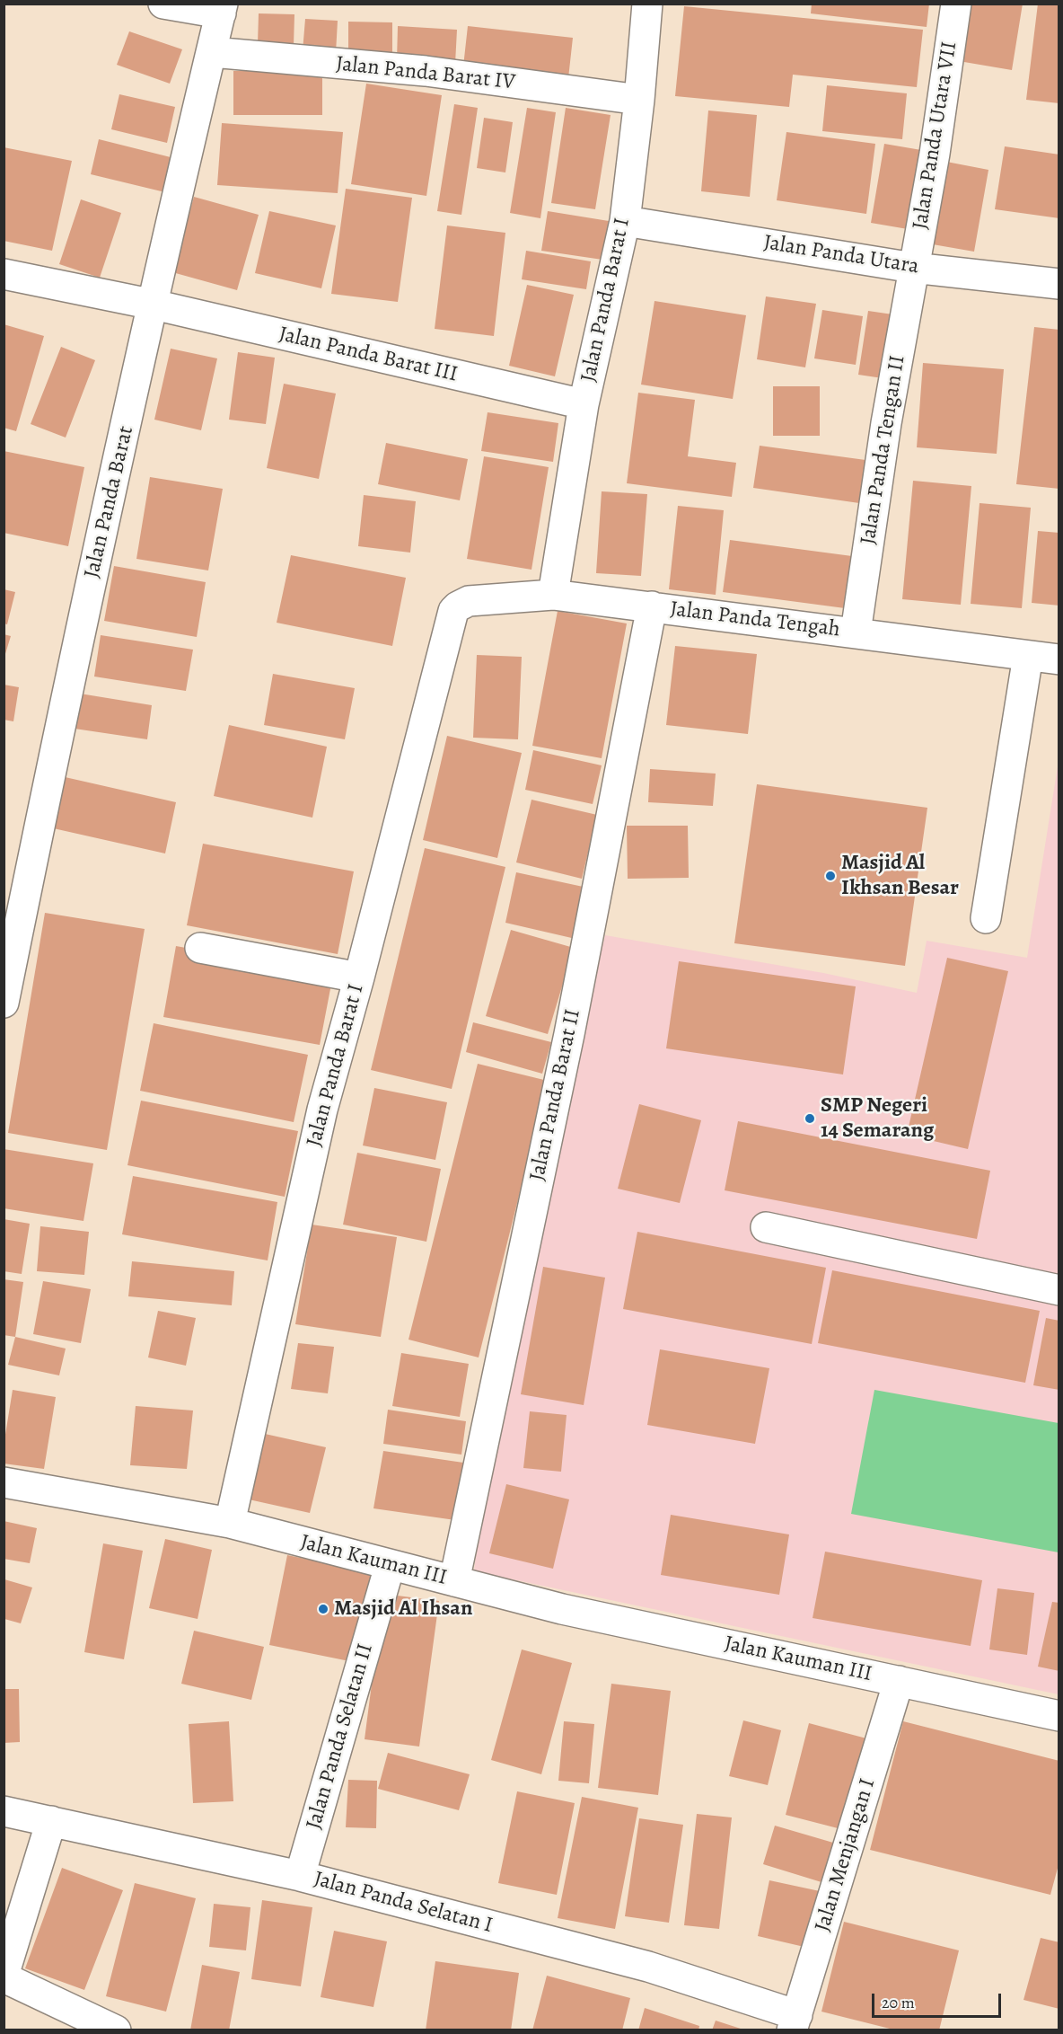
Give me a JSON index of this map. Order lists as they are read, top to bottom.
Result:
{
  "streets": {
    "street": [
      "Jalan Panda Barat IV",
      "Jalan Panda Utara VII",
      "Jalan Panda Utara",
      "Jalan Panda Barat I",
      "Jalan Panda Barat III",
      "Jalan Panda Tengan II",
      "Jalan Panda Barat",
      "Jalan Panda Tengah",
      "Jalan Panda Barat II",
      "Jalan Kauman III",
      "Jalan Panda Selatan II",
      "Jalan Menjangan I",
      "Jalan Panda Selatan I"
    ]
  },
  "crossings": [
    ["Jalan Panda Barat IV", "Jalan Panda Barat I"],
    ["Jalan Panda Barat IV", "Jalan Panda Barat"],
    ["Jalan Panda Utara VII", "Jalan Panda Utara"],
    ["Jalan Panda Utara VII", "Jalan Panda Tengan II"],
    ["Jalan Panda Utara", "Jalan Panda Barat I"],
    ["Jalan Panda Utara", "Jalan Panda Tengan II"],
    ["Jalan Panda Barat I", "Jalan Panda Barat III"],
    ["Jalan Panda Barat I", "Jalan Panda Tengah"],
    ["Jalan Panda Barat I", "Jalan Kauman III"],
    ["Jalan Panda Barat III", "Jalan Panda Barat"],
    ["Jalan Panda Tengan II", "Jalan Panda Tengah"],
    ["Jalan Panda Tengah", "Jalan Panda Barat II"],
    ["Jalan Panda Barat II", "Jalan Kauman III"],
    ["Jalan Kauman III", "Jalan Panda Selatan II"],
    ["Jalan Kauman III", "Jalan Menjangan I"],
    ["Jalan Panda Selatan II", "Jalan Panda Selatan I"],
    ["Jalan Menjangan I", "Jalan Panda Selatan I"]
  ],
  "places": ["Masjid Al Ikhsan Besar", "SMP Negeri 14 Semarang", "Masjid Al Ihsan"],
  "scale_bar": "20 m"
}
